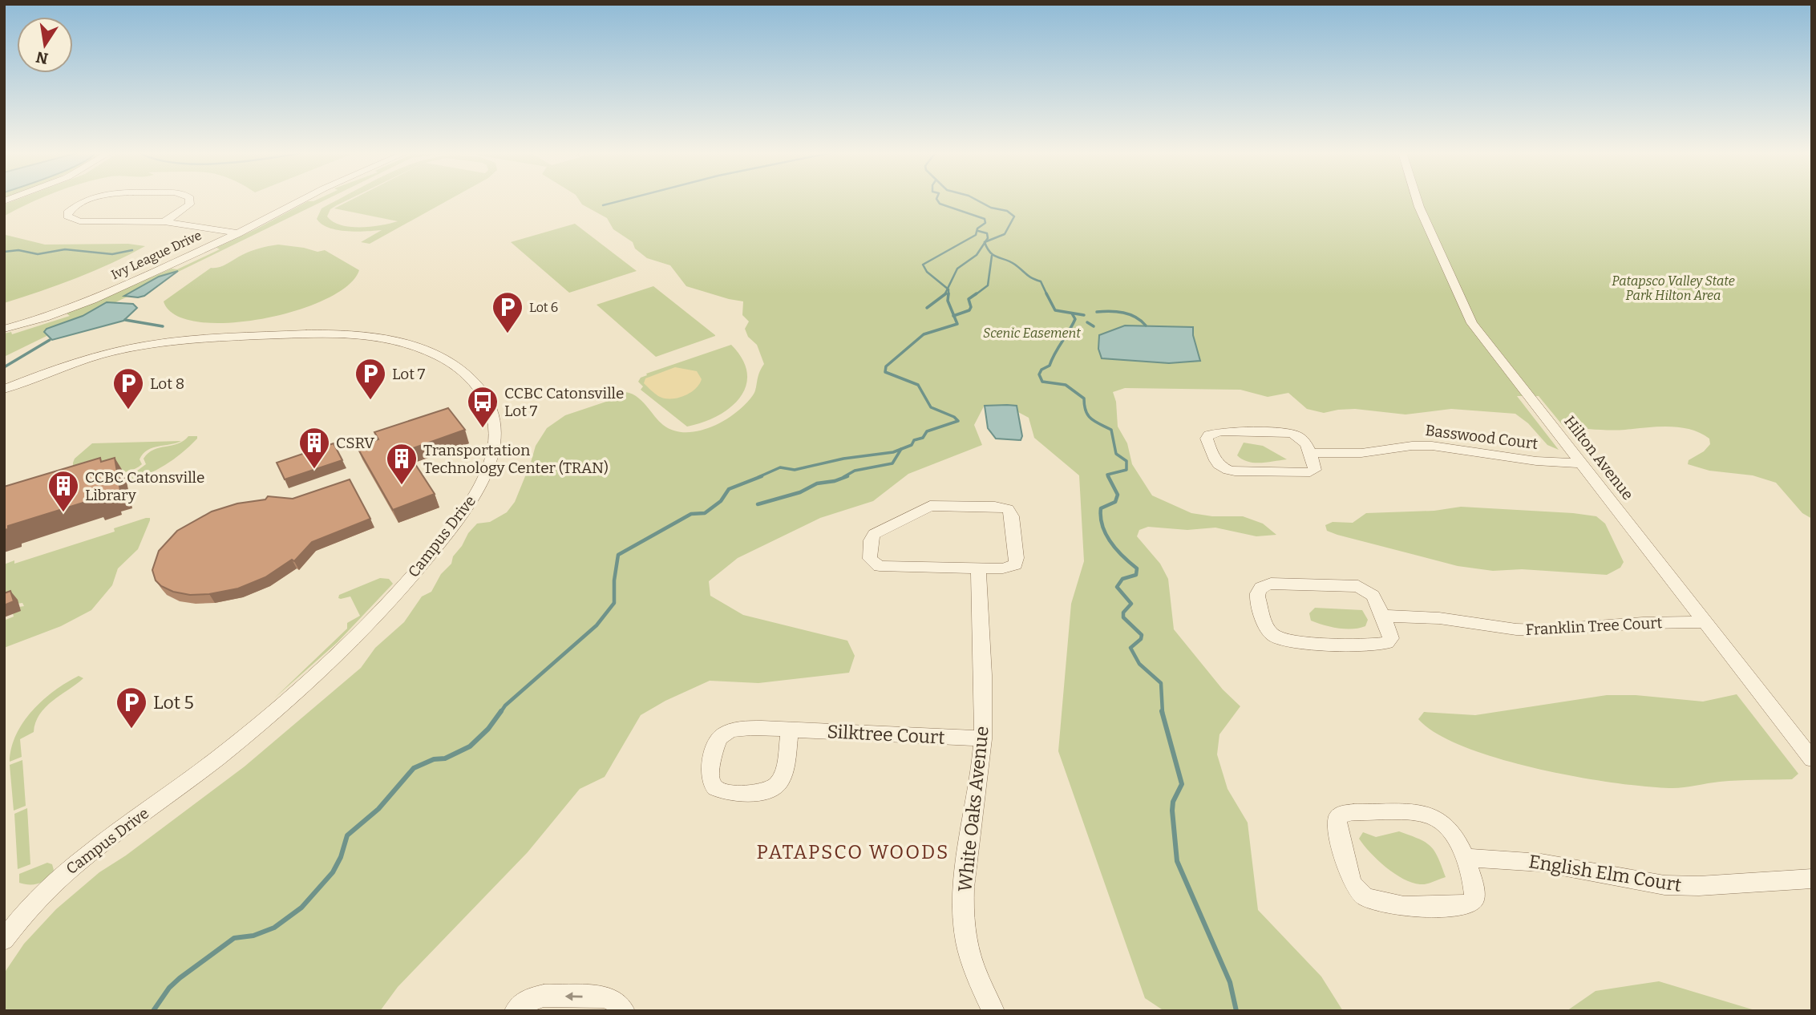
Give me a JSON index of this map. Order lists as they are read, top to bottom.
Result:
{
  "streets": {
    "street": [
      "Ivy League Drive",
      "Basswood Court",
      "Hilton Avenue",
      "Campus Drive",
      "Franklin Tree Court",
      "Silktree Court",
      "White Oaks Avenue",
      "English Elm Court"
    ]
  },
  "crossings": [
    ["Basswood Court", "Hilton Avenue"],
    ["Hilton Avenue", "Franklin Tree Court"],
    ["Silktree Court", "White Oaks Avenue"]
  ],
  "districts": ["PATAPSCO WOODS"],
  "parks": ["Patapsco Valley State Park Hilton Area", "Scenic Easement"],
  "places": {
    "parking": [
      "Lot 6",
      "Lot 7",
      "Lot 8",
      "Lot 5"
    ],
    "bus stop": ["CCBC Catonsville Lot 7"],
    "building": ["CSRV", "Transportation Technology Center (TRAN)", "CCBC Catonsville Library"]
  },
  "north": "bottom"
}
